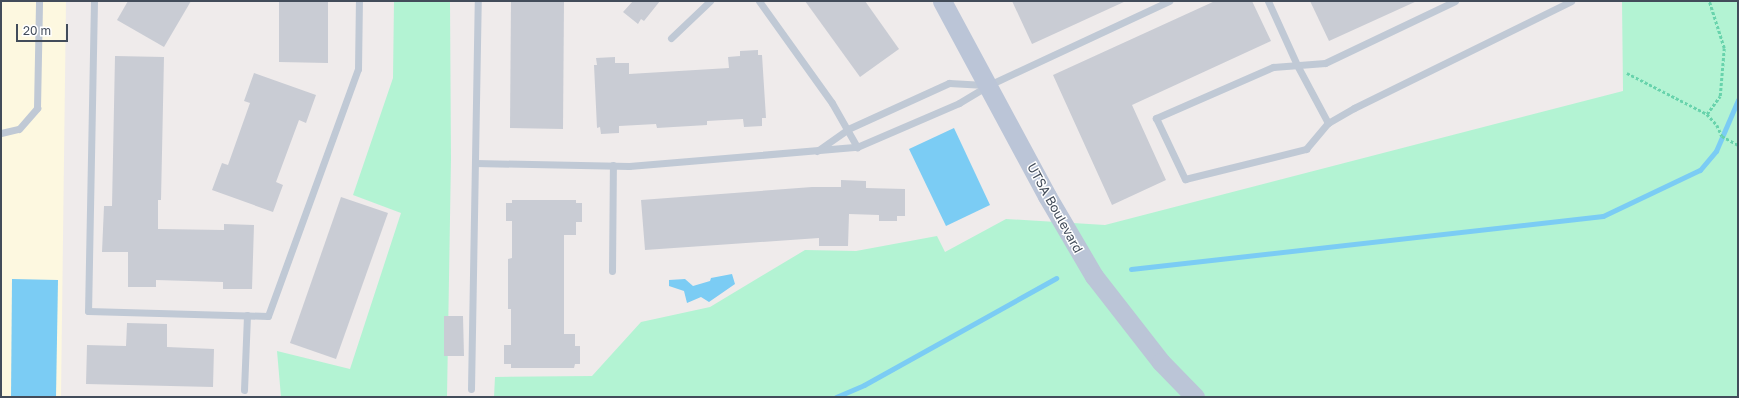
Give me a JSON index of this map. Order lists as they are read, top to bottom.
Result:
{
  "streets": {
    "main road": ["UTSA Boulevard"]
  },
  "scale_bar": "20 m"
}
